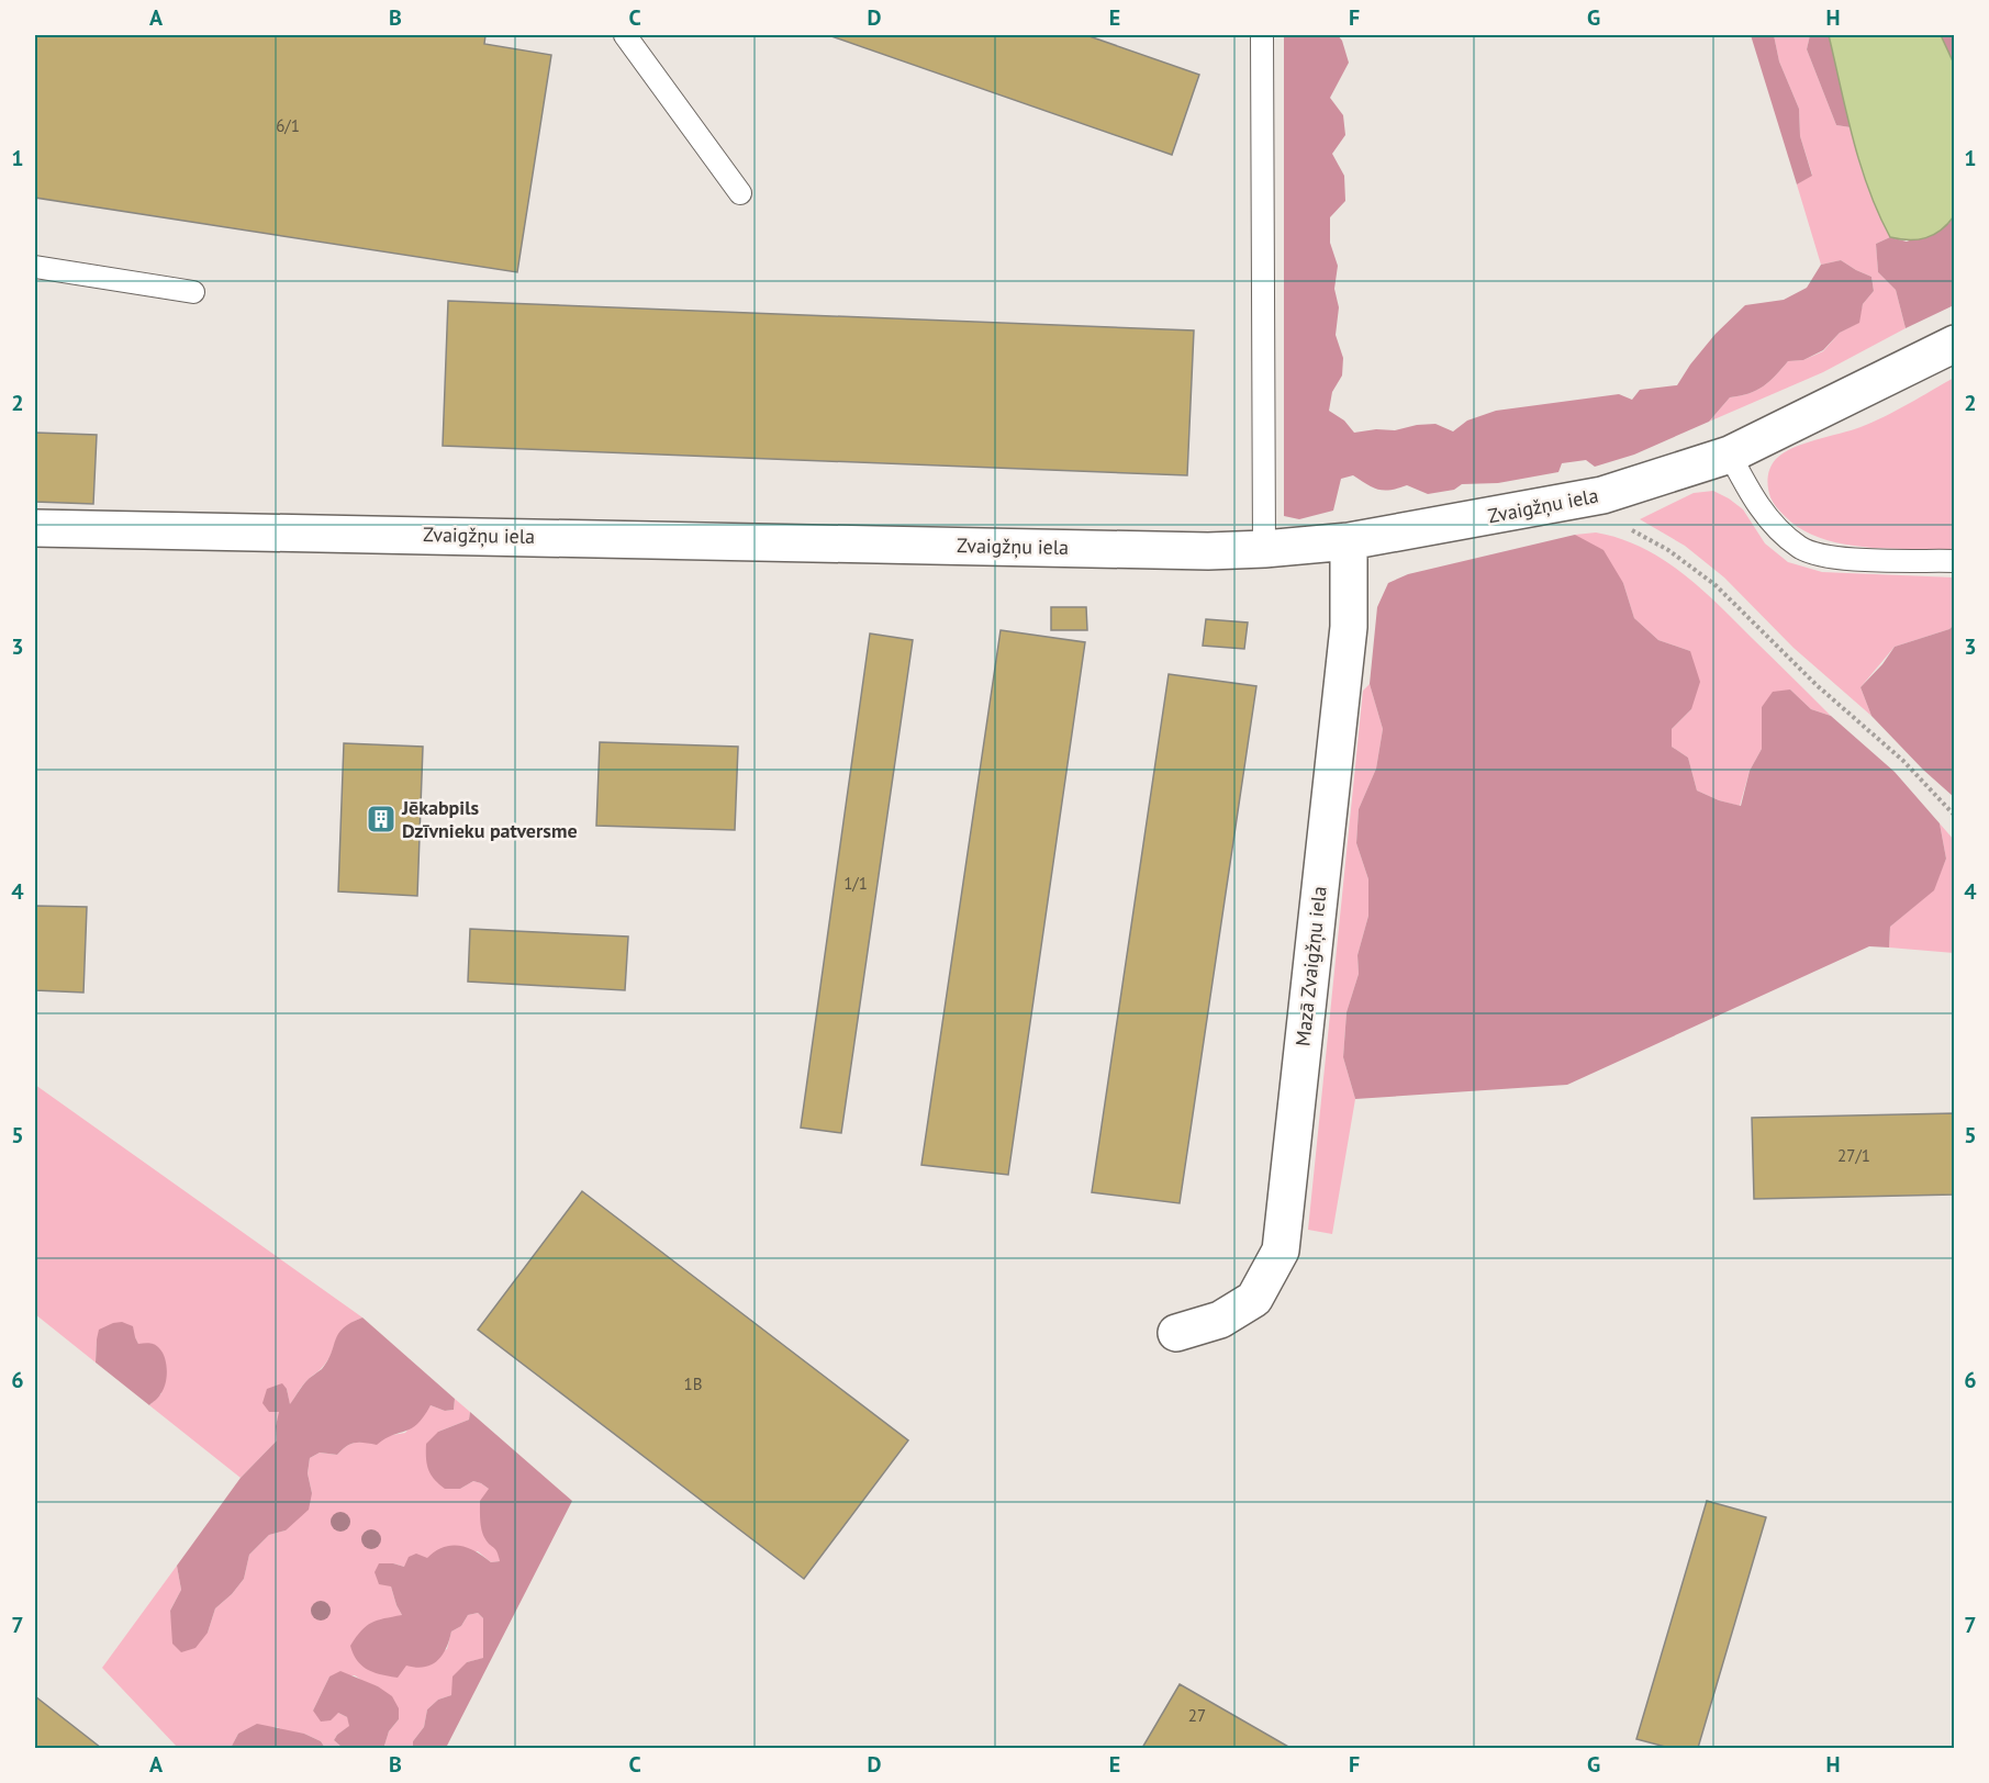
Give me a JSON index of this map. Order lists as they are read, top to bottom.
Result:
{
  "streets": {
    "street": ["Zvaigžņu iela", "Mazā Zvaigžņu iela"]
  },
  "crossings": [
    ["Zvaigžņu iela", "Mazā Zvaigžņu iela"]
  ],
  "places": {
    "building": ["Jēkabpils Dzīvnieku patversme"]
  },
  "house_numbers": [
    "6/1",
    "1/1",
    "27/1",
    "1B",
    "27"
  ],
  "grid": {
    "columns": [
      "A",
      "B",
      "C",
      "D",
      "E",
      "F",
      "G",
      "H"
    ],
    "rows": [
      "1",
      "2",
      "3",
      "4",
      "5",
      "6",
      "7"
    ]
  }
}
